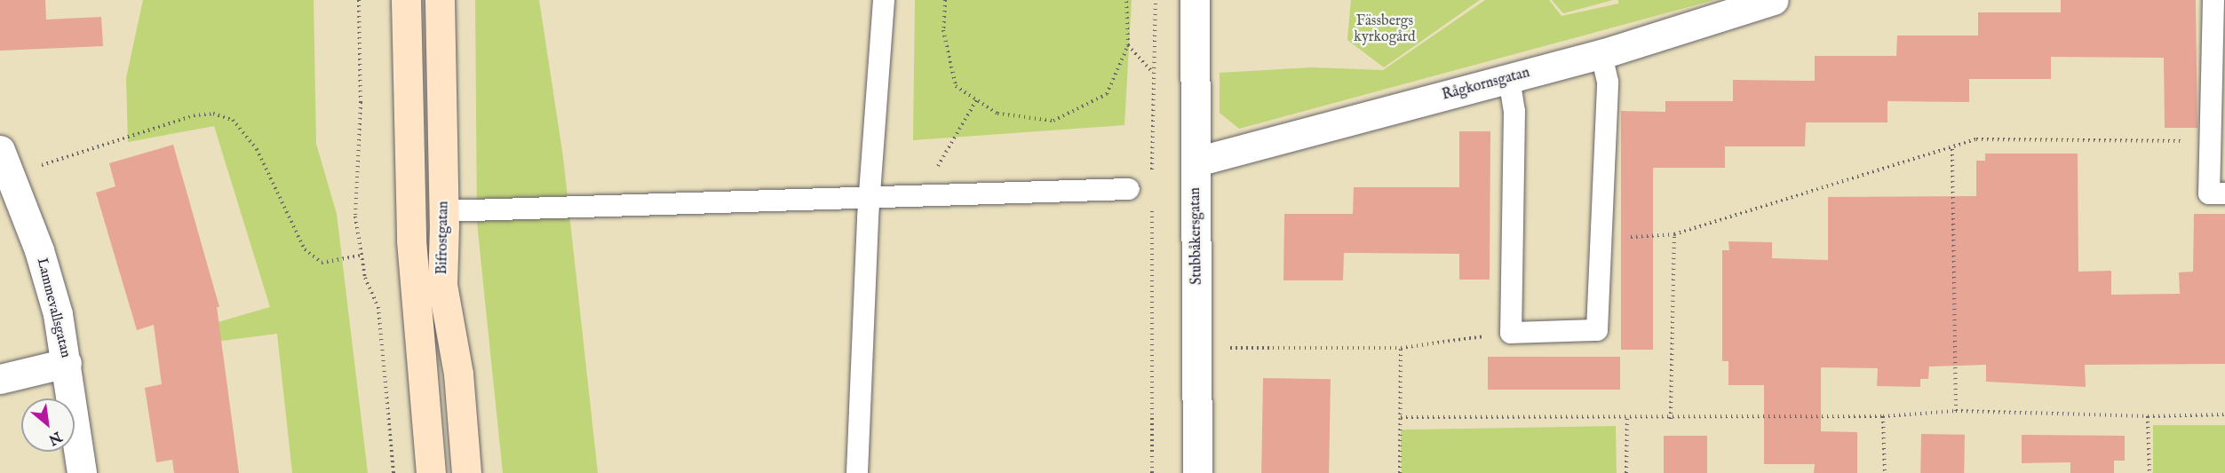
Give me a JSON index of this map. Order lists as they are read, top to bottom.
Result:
{
  "streets": {
    "main road": ["Bifrostgatan"],
    "street": ["Rågkornsgatan", "Stubbåkersgatan", "Lammevallsgatan"]
  },
  "crossings": [
    ["Rågkornsgatan", "Stubbåkersgatan"]
  ],
  "parks": ["Fässbergs kyrkogård"],
  "north": "bottom right"
}
